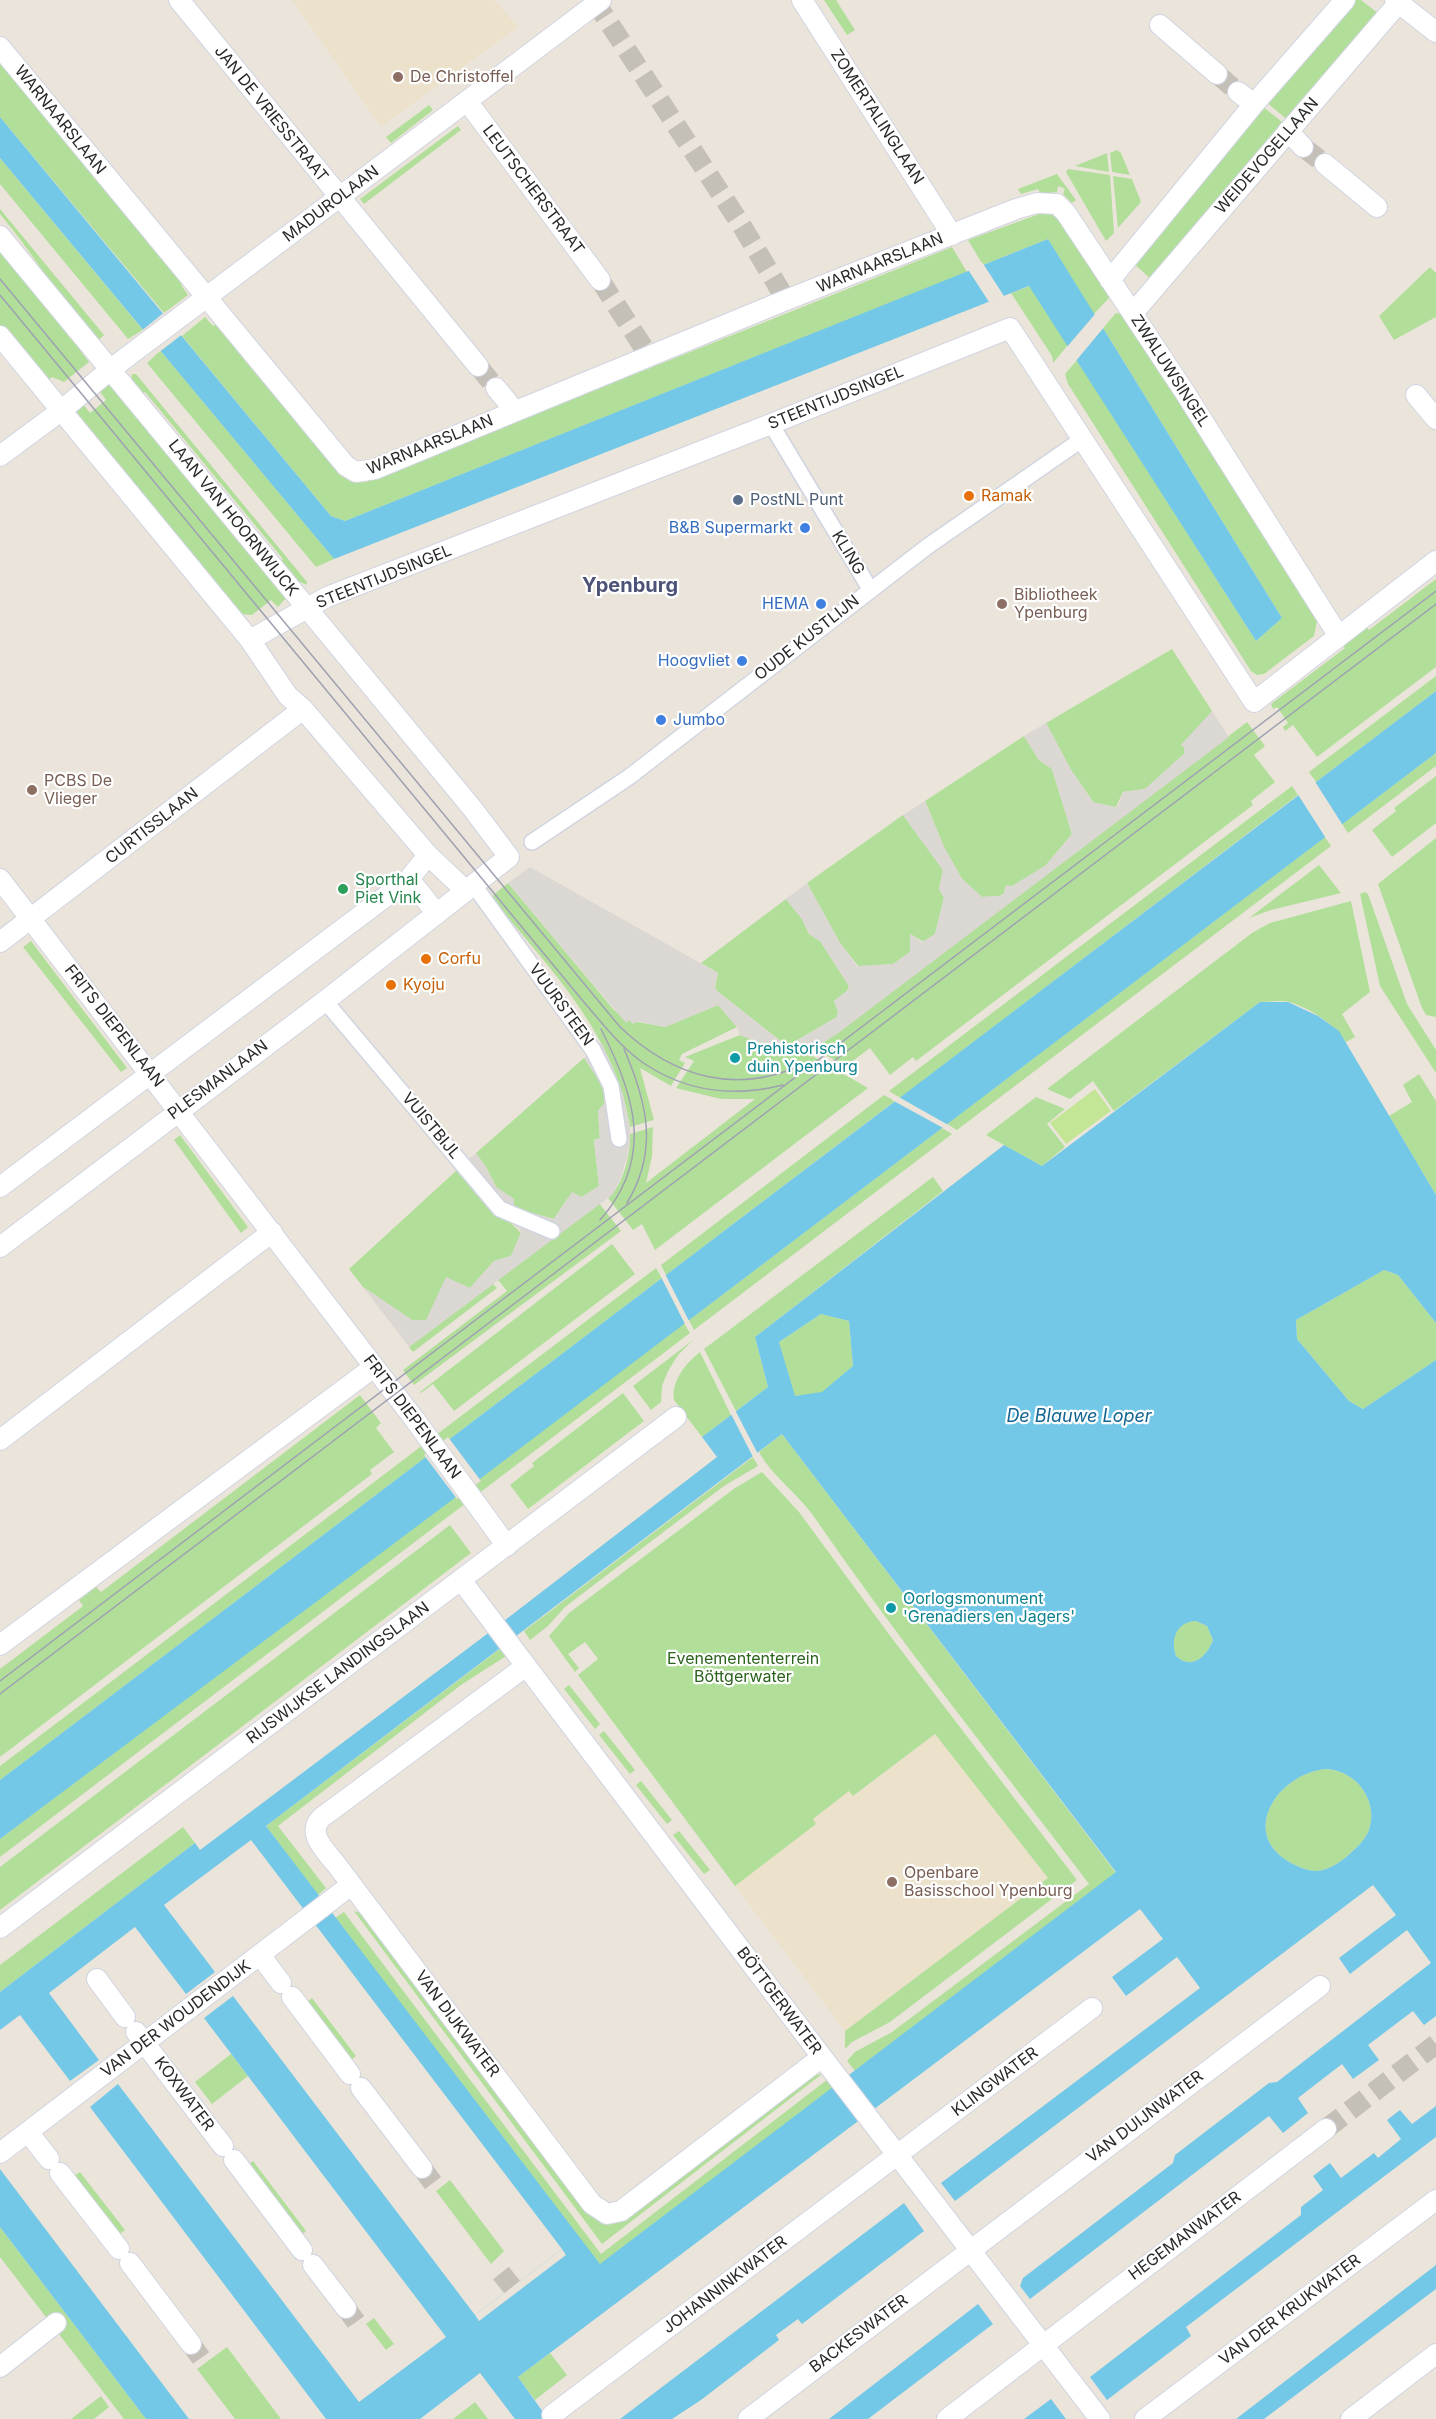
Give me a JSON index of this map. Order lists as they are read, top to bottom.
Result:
{
  "streets": {
    "street": [
      "JAN DE VRIESSTRAAT",
      "ZOMERTALINGLAAN",
      "WARNAARSLAAN",
      "WEIDEVOGELLAAN",
      "LEUTSCHERSTRAAT",
      "MADUROLAAN",
      "ZWALUWSINGEL",
      "STEENTIJDSINGEL",
      "LAAN VAN HOORNWIJCK",
      "KLING",
      "OUDE KUSTLIJN",
      "CURTISSLAAN",
      "VUURSTEEN",
      "FRITS DIEPENLAAN",
      "PLESMANLAAN",
      "VUISTBIJL",
      "RIJSWIJKSE LANDINGSLAAN",
      "BÖTTGERWATER",
      "VAN DER WOUDENDIJK",
      "VAN DIJKWATER",
      "KLINGWATER",
      "KOXWATER",
      "VAN DUIJNWATER",
      "HEGEMANWATER",
      "JOHANNINKWATER",
      "VAN DER KRUKWATER",
      "BACKESWATER"
    ]
  },
  "crossings": [
    ["JAN DE VRIESSTRAAT", "MADUROLAAN"],
    ["ZOMERTALINGLAAN", "WARNAARSLAAN"],
    ["ZOMERTALINGLAAN", "ZWALUWSINGEL"],
    ["WARNAARSLAAN", "MADUROLAAN"],
    ["WARNAARSLAAN", "ZWALUWSINGEL"],
    ["WEIDEVOGELLAAN", "ZWALUWSINGEL"],
    ["LEUTSCHERSTRAAT", "MADUROLAAN"],
    ["MADUROLAAN", "LAAN VAN HOORNWIJCK"],
    ["ZWALUWSINGEL", "STEENTIJDSINGEL"],
    ["STEENTIJDSINGEL", "LAAN VAN HOORNWIJCK"],
    ["STEENTIJDSINGEL", "KLING"],
    ["STEENTIJDSINGEL", "OUDE KUSTLIJN"],
    ["LAAN VAN HOORNWIJCK", "VUURSTEEN"],
    ["LAAN VAN HOORNWIJCK", "PLESMANLAAN"],
    ["KLING", "OUDE KUSTLIJN"],
    ["CURTISSLAAN", "FRITS DIEPENLAAN"],
    ["VUURSTEEN", "PLESMANLAAN"],
    ["FRITS DIEPENLAAN", "PLESMANLAAN"],
    ["FRITS DIEPENLAAN", "RIJSWIJKSE LANDINGSLAAN"],
    ["PLESMANLAAN", "VUISTBIJL"],
    ["RIJSWIJKSE LANDINGSLAAN", "BÖTTGERWATER"],
    ["BÖTTGERWATER", "VAN DIJKWATER"],
    ["BÖTTGERWATER", "KLINGWATER"],
    ["BÖTTGERWATER", "VAN DUIJNWATER"],
    ["BÖTTGERWATER", "HEGEMANWATER"],
    ["BÖTTGERWATER", "JOHANNINKWATER"],
    ["BÖTTGERWATER", "BACKESWATER"],
    ["VAN DER WOUDENDIJK", "VAN DIJKWATER"],
    ["VAN DER WOUDENDIJK", "KOXWATER"],
    ["KLINGWATER", "JOHANNINKWATER"],
    ["VAN DUIJNWATER", "BACKESWATER"]
  ],
  "districts": ["Ypenburg"],
  "water": ["De Blauwe Loper"],
  "parks": ["Evenemententerrein Böttgerwater"],
  "places": [
    "De Christoffel",
    "Ramak",
    "PostNL Punt",
    "B&B Supermarkt",
    "HEMA",
    "Bibliotheek Ypenburg",
    "Hoogvliet",
    "Jumbo",
    "PCBS De Vlieger",
    "Sporthal Piet Vink",
    "Corfu",
    "Kyoju",
    "Prehistorisch duin Ypenburg",
    "Oorlogsmonument 'Grenadiers en Jagers'",
    "Openbare Basisschool Ypenburg"
  ]
}
